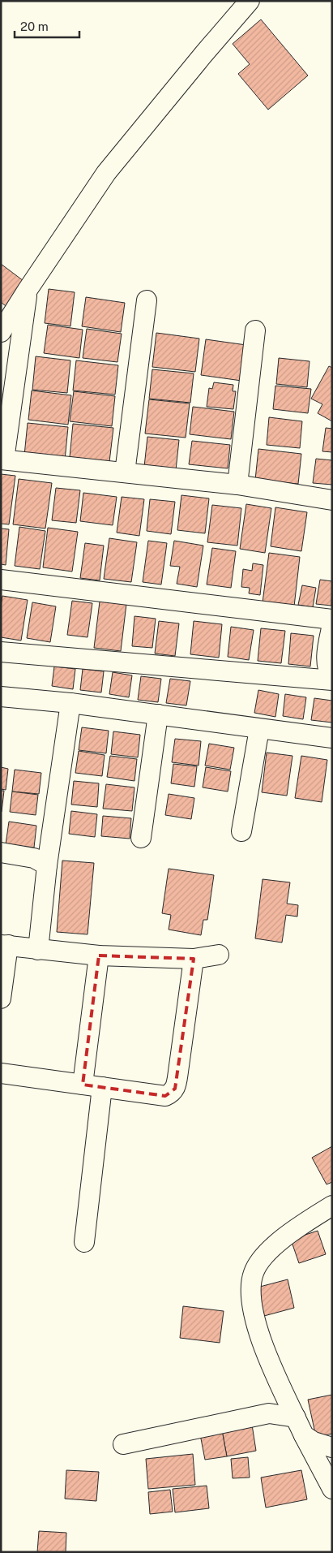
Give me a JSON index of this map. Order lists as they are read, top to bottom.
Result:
{
  "scale_bar": "20 m"
}
